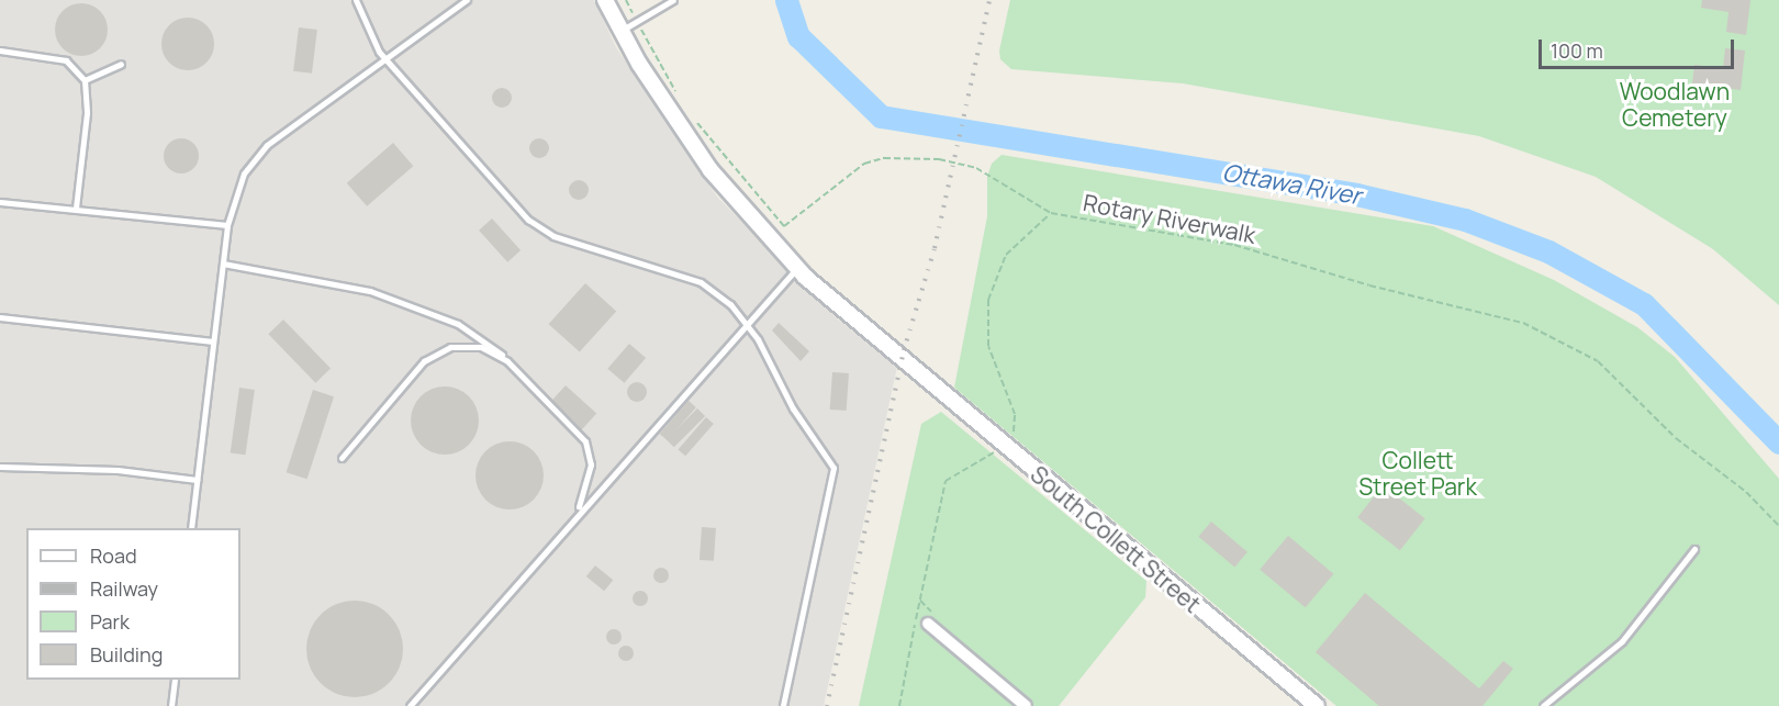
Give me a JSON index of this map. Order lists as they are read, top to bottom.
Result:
{
  "streets": {
    "street": ["South Collett Street"],
    "path": ["Rotary Riverwalk"]
  },
  "water": ["Ottawa River"],
  "parks": ["Woodlawn Cemetery", "Collett Street Park"],
  "legend": [
    "Road",
    "Railway",
    "Park",
    "Building"
  ],
  "scale_bar": "100 m"
}
